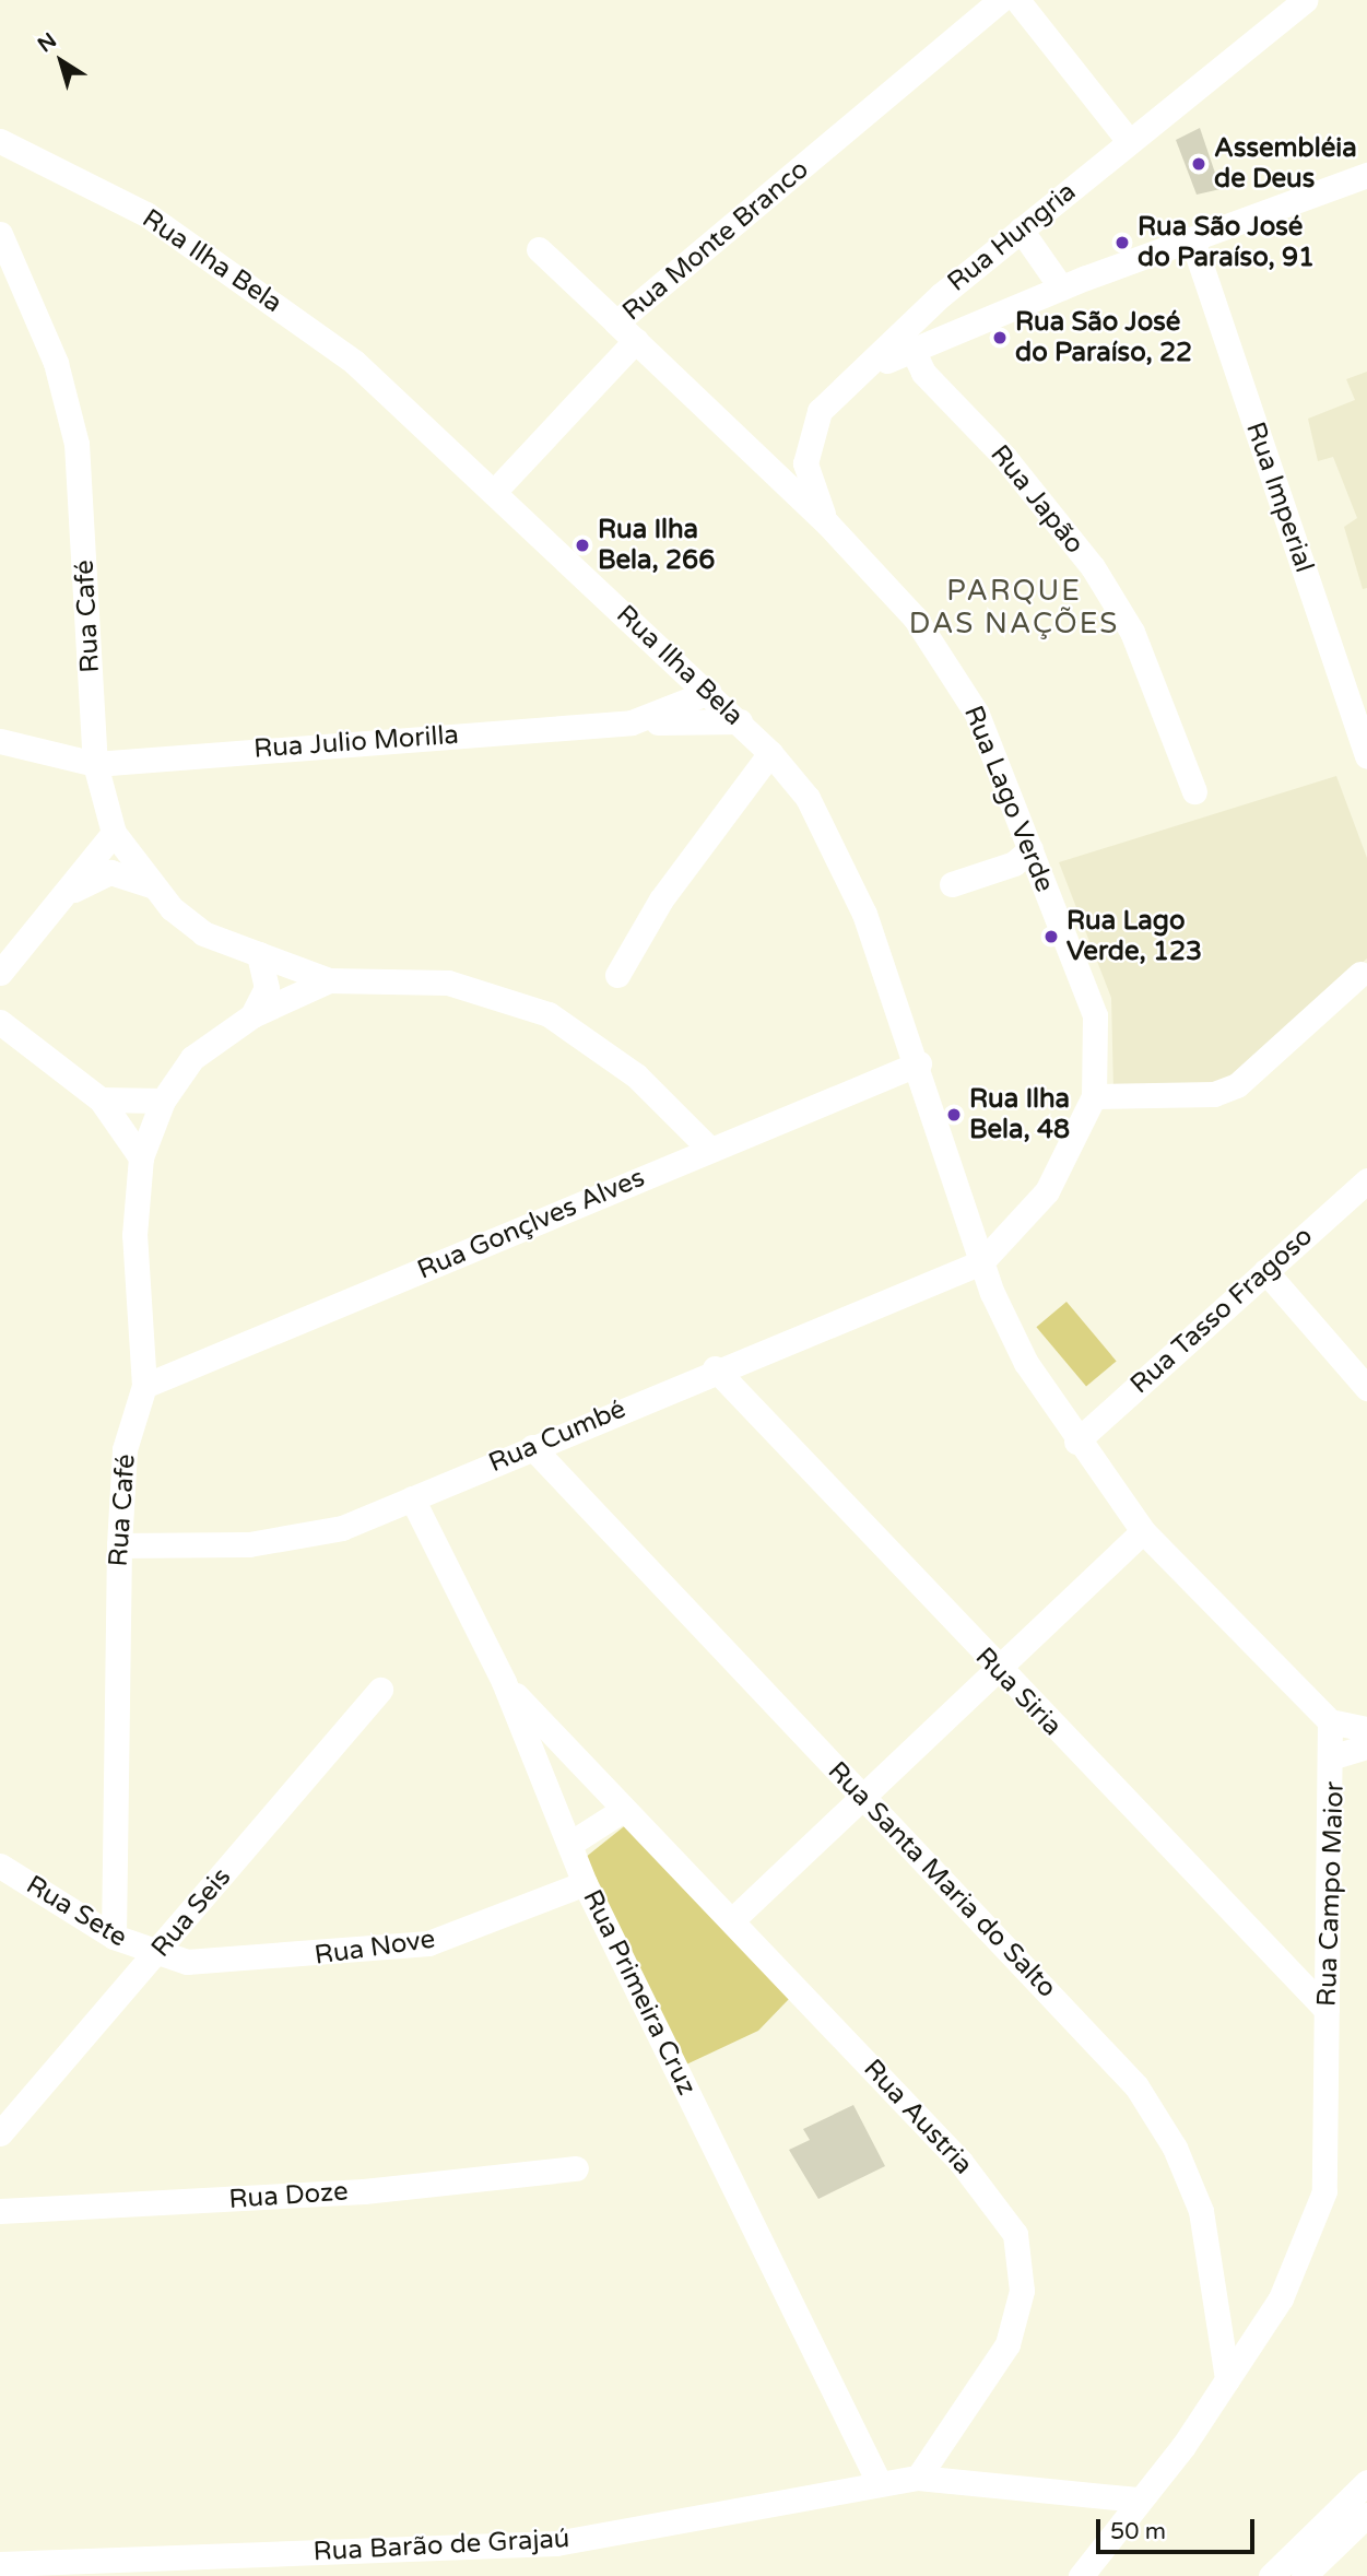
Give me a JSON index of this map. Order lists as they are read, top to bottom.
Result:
{
  "streets": {
    "street": [
      "Rua Hungria",
      "Rua Monte Branco",
      "Rua Ilha Bela",
      "Rua Imperial",
      "Rua Japão",
      "Rua Café",
      "Rua Julio Morilla",
      "Rua Lago Verde",
      "Rua Gonçlves Alves",
      "Rua Tasso Fragoso",
      "Rua Cumbé",
      "Rua Siria",
      "Rua Santa Maria do Salto",
      "Rua Campo Maior",
      "Rua Sete",
      "Rua Seis",
      "Rua Nove",
      "Rua Primeira Cruz",
      "Rua Austria",
      "Rua Doze",
      "Rua Barão de Grajaú"
    ]
  },
  "crossings": [
    ["Rua Hungria", "Rua Monte Branco"],
    ["Rua Hungria", "Rua Lago Verde"],
    ["Rua Monte Branco", "Rua Lago Verde"],
    ["Rua Ilha Bela", "Rua Julio Morilla"],
    ["Rua Ilha Bela", "Rua Lago Verde"],
    ["Rua Ilha Bela", "Rua Gonçlves Alves"],
    ["Rua Ilha Bela", "Rua Cumbé"],
    ["Rua Café", "Rua Julio Morilla"],
    ["Rua Café", "Rua Gonçlves Alves"],
    ["Rua Café", "Rua Cumbé"],
    ["Rua Café", "Rua Sete"],
    ["Rua Lago Verde", "Rua Cumbé"],
    ["Rua Cumbé", "Rua Siria"],
    ["Rua Cumbé", "Rua Santa Maria do Salto"],
    ["Rua Cumbé", "Rua Primeira Cruz"],
    ["Rua Siria", "Rua Campo Maior"],
    ["Rua Santa Maria do Salto", "Rua Campo Maior"],
    ["Rua Campo Maior", "Rua Barão de Grajaú"],
    ["Rua Sete", "Rua Seis"],
    ["Rua Sete", "Rua Nove"],
    ["Rua Seis", "Rua Nove"],
    ["Rua Nove", "Rua Primeira Cruz"],
    ["Rua Primeira Cruz", "Rua Austria"],
    ["Rua Primeira Cruz", "Rua Barão de Grajaú"],
    ["Rua Austria", "Rua Barão de Grajaú"]
  ],
  "districts": ["PARQUE DAS NAÇÕES"],
  "places": [
    "Assembléia de Deus",
    "Rua São José do Paraíso, 91",
    "Rua São José do Paraíso, 22",
    "Rua Ilha Bela, 266",
    "Rua Lago Verde, 123",
    "Rua Ilha Bela, 48"
  ],
  "scale_bar": "50 m",
  "north": "top left"
}
